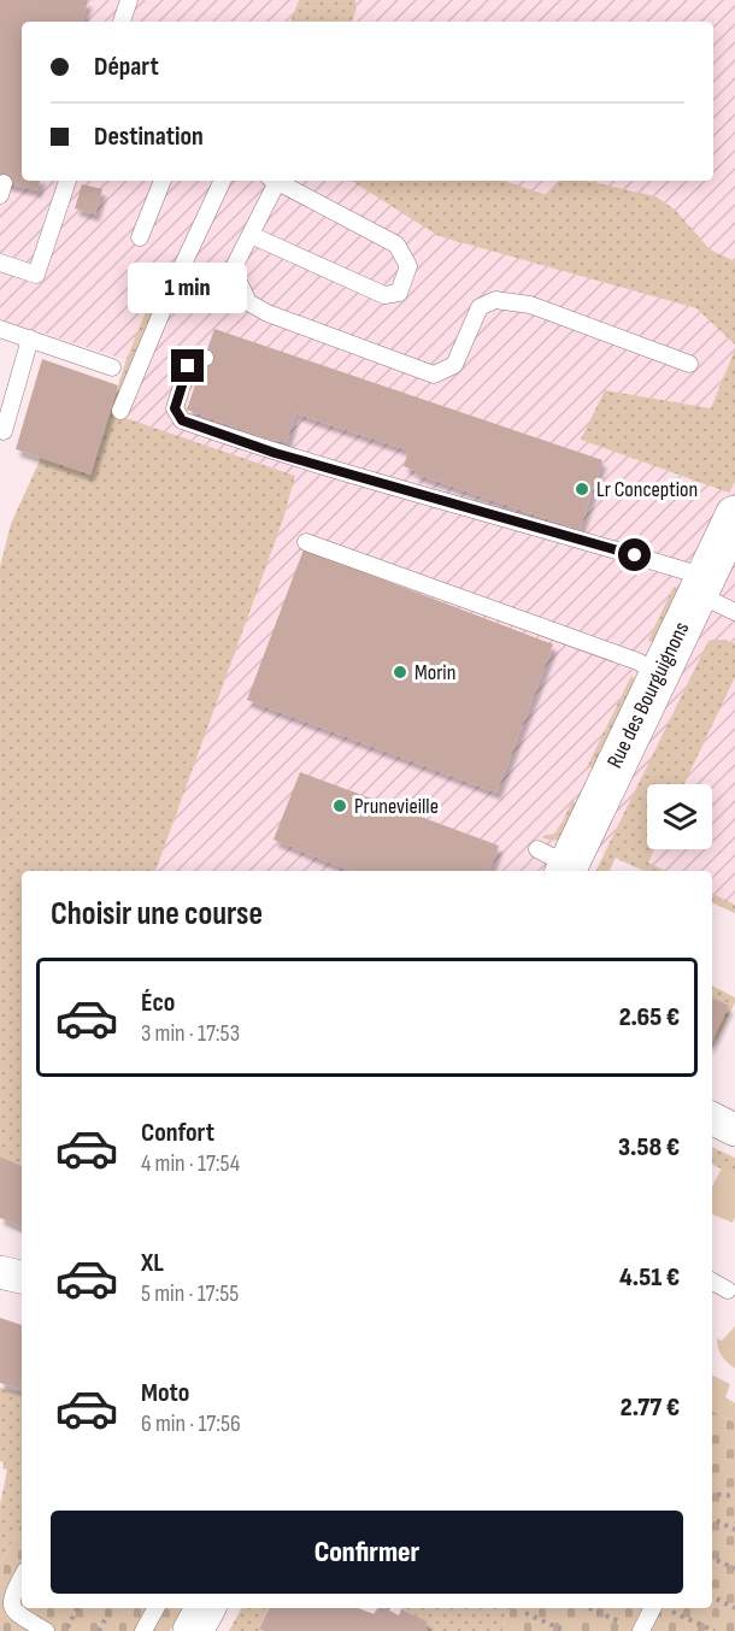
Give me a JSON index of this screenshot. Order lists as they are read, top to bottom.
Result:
{
  "streets": {
    "street": ["Rue des Bourguignons"]
  },
  "places": ["Lr Conception", "Morin", "Prunevieille"],
  "page": {
    "banner": ["Départ", "Destination"],
    "bubble": "1 min",
    "heading": "Choisir une course",
    "list": [
      {
        "name": "Éco",
        "note": "3 min · 17:53",
        "value": "2.65 €"
      },
      {
        "name": "Confort",
        "note": "4 min · 17:54",
        "value": "3.58 €"
      },
      {
        "name": "XL",
        "note": "5 min · 17:55",
        "value": "4.51 €"
      },
      {
        "name": "Moto",
        "note": "6 min · 17:56",
        "value": "2.77 €"
      }
    ],
    "buttons": "Confirmer"
  }
}
